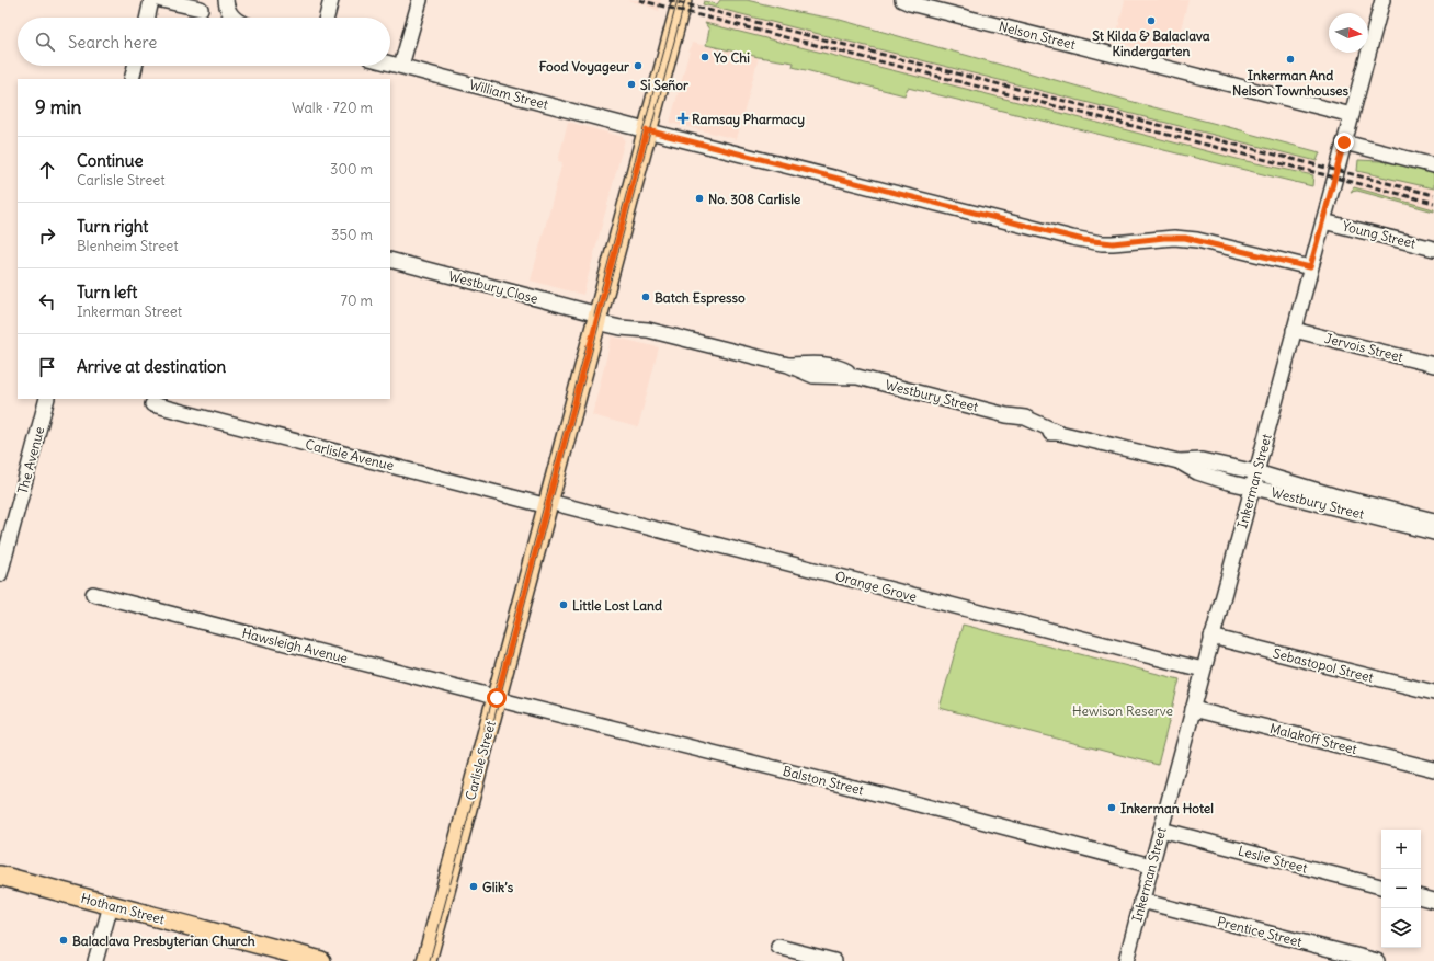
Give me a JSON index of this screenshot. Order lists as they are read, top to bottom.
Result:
{
  "streets": {
    "main road": ["Carlisle Street", "Hotham Street"],
    "street": [
      "Nelson Street",
      "William Street",
      "Young Street",
      "Westbury Close",
      "Jervois Street",
      "Westbury Street",
      "Carlisle Avenue",
      "The Avenue",
      "Inkerman Street",
      "Orange Grove",
      "Hawsleigh Avenue",
      "Sebastopol Street",
      "Malakoff Street",
      "Balston Street",
      "Leslie Street",
      "Prentice Street"
    ]
  },
  "crossings": [
    ["Nelson Street", "Inkerman Street"],
    ["William Street", "Inkerman Street"],
    ["William Street", "Carlisle Street"],
    ["Young Street", "Inkerman Street"],
    ["Westbury Close", "Westbury Street"],
    ["Westbury Close", "Carlisle Street"],
    ["Jervois Street", "Inkerman Street"],
    ["Westbury Street", "Inkerman Street"],
    ["Westbury Street", "Carlisle Street"],
    ["Carlisle Avenue", "Orange Grove"],
    ["Carlisle Avenue", "Carlisle Street"],
    ["Inkerman Street", "Orange Grove"],
    ["Inkerman Street", "Sebastopol Street"],
    ["Inkerman Street", "Malakoff Street"],
    ["Inkerman Street", "Balston Street"],
    ["Inkerman Street", "Leslie Street"],
    ["Inkerman Street", "Prentice Street"],
    ["Orange Grove", "Carlisle Street"],
    ["Hawsleigh Avenue", "Carlisle Street"],
    ["Hawsleigh Avenue", "Balston Street"],
    ["Carlisle Street", "Balston Street"]
  ],
  "parks": ["Hewison Reserve"],
  "places": {
    "other": [
      "St Kilda & Balaclava Kindergarten",
      "Yo Chi",
      "Inkerman And Nelson Townhouses",
      "Food Voyageur",
      "Si Señor",
      "No. 308 Carlisle",
      "Batch Espresso",
      "Little Lost Land",
      "Inkerman Hotel",
      "Glik’s",
      "Balaclava Presbyterian Church"
    ],
    "health": ["Ramsay Pharmacy"]
  },
  "north": "right",
  "page": {
    "search": "Search here",
    "heading": ["9 min", "Walk · 720 m"],
    "list": [
      ["Continue", "Carlisle Street", "300 m"],
      ["Turn right", "Blenheim Street", "350 m"],
      ["Turn left", "Inkerman Street", "70 m"],
      "Arrive at destination"
    ],
    "map_buttons": ["+", "−"]
  }
}
